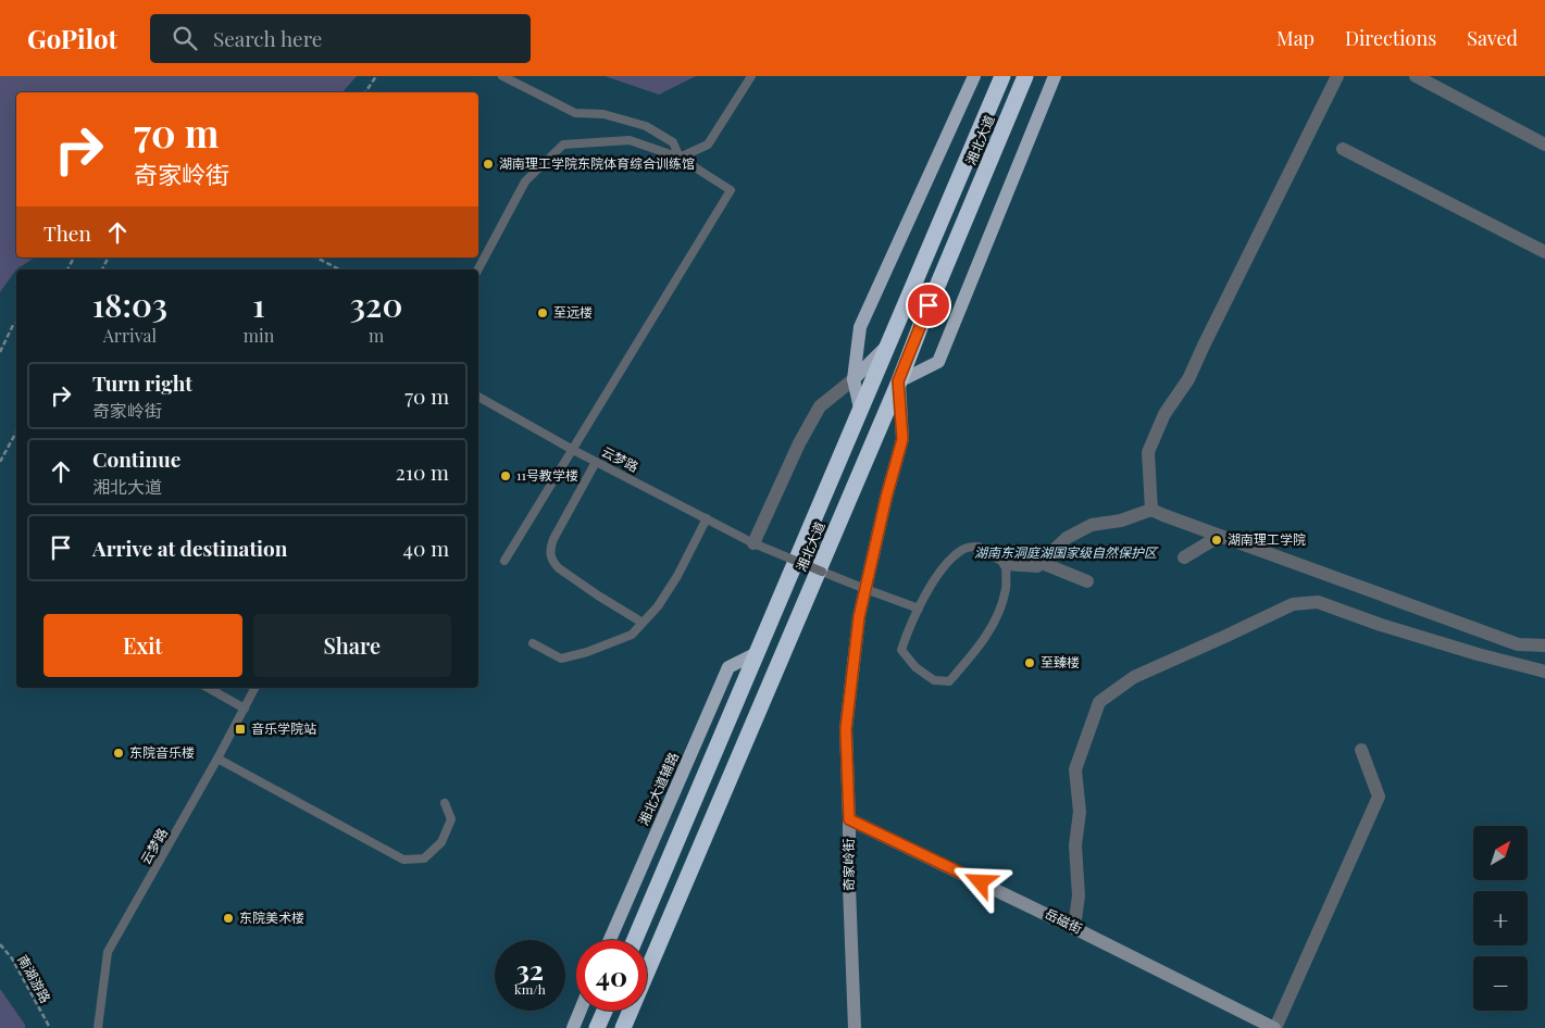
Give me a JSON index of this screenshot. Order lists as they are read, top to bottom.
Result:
{
  "streets": {
    "highway": ["湘北大道"],
    "main road": ["湘北大道辅路"],
    "street": ["奇家岭街", "岳磁街"],
    "lane": ["云梦路"],
    "path": ["南湖游路"]
  },
  "crossings": [
    ["湘北大道", "湘北大道辅路"],
    ["湘北大道", "奇家岭街"],
    ["云梦路", "奇家岭街"],
    ["奇家岭街", "岳磁街"]
  ],
  "parks": ["湖南东洞庭湖国家级自然保护区"],
  "places": {
    "other": [
      "湖南理工学院东院体育综合训练馆",
      "至远楼",
      "11号教学楼",
      "湖南理工学院",
      "至臻楼",
      "东院音乐楼",
      "东院美术楼"
    ],
    "transit": ["音乐学院站"]
  },
  "north": "top right",
  "page": {
    "header": "GoPilot",
    "search": "Search here",
    "nav": ["Map", "Directions", "Saved"],
    "turn": ["70 m", "奇家岭街"],
    "then": "Then",
    "eta": [
      "18:03",
      "Arrival",
      "1",
      "min",
      "320",
      "m"
    ],
    "list": [
      {
        "name": "Turn right",
        "note": "奇家岭街",
        "value": "70 m"
      },
      {
        "name": "Continue",
        "note": "湘北大道",
        "value": "210 m"
      },
      {
        "name": "Arrive at destination",
        "value": "40 m"
      }
    ],
    "buttons": ["Exit", "Share"],
    "map_buttons": ["+", "−"],
    "speed": "32 km/h",
    "limit": "40"
  }
}
